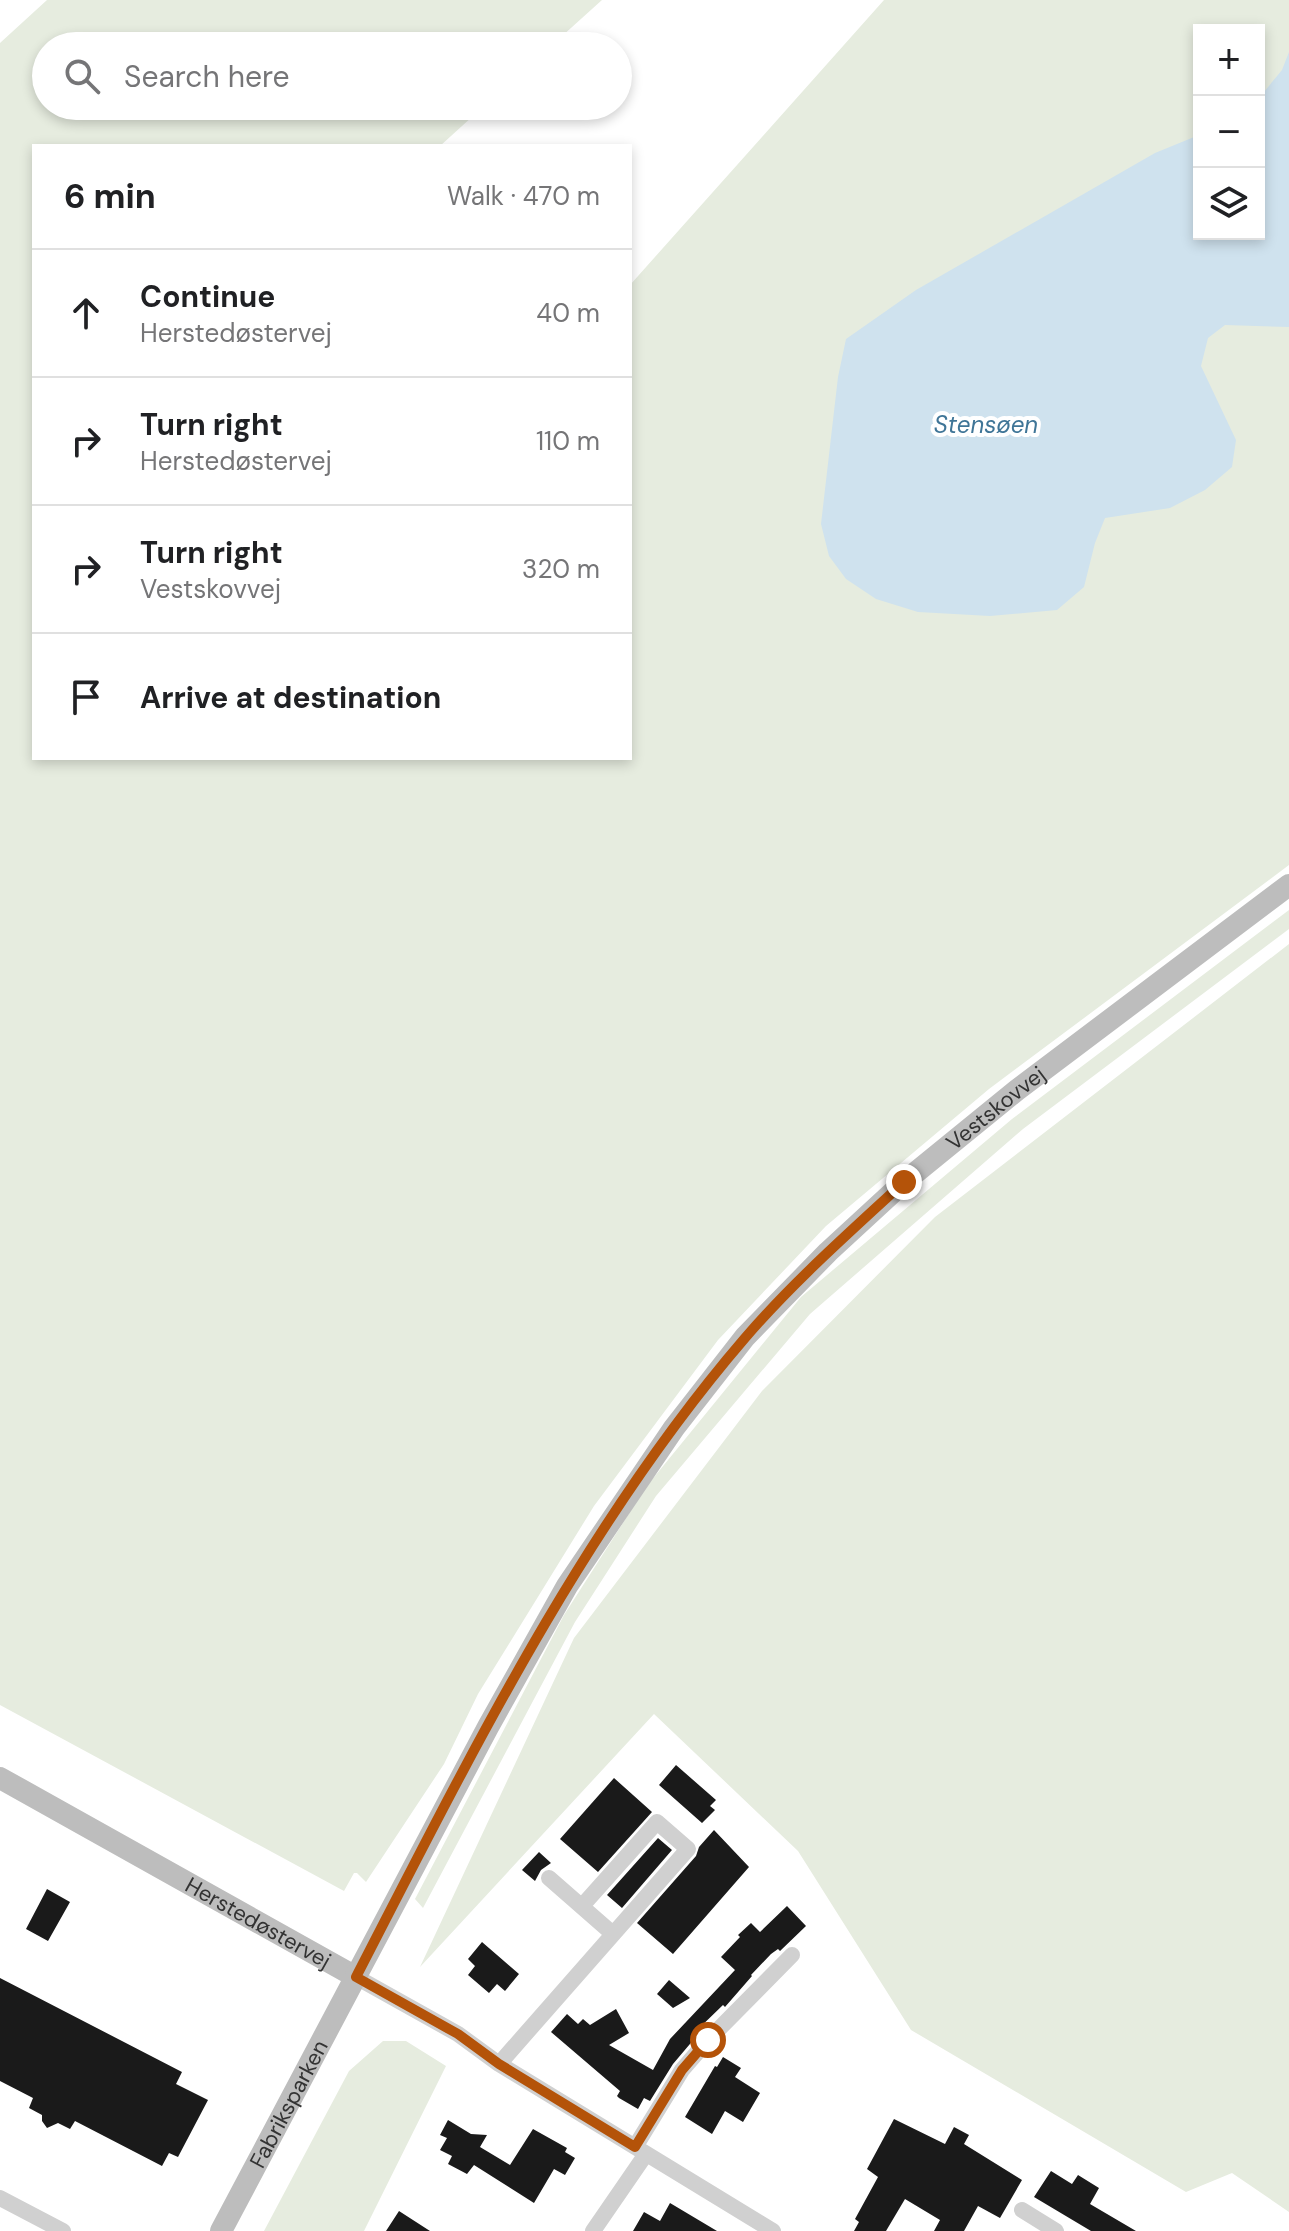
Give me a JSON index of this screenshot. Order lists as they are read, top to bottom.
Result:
{
  "streets": {
    "street": ["Vestskovvej", "Herstedøstervej", "Fabriksparken"]
  },
  "crossings": [
    ["Vestskovvej", "Herstedøstervej"],
    ["Vestskovvej", "Fabriksparken"],
    ["Herstedøstervej", "Fabriksparken"]
  ],
  "water": ["Stensøen"],
  "page": {
    "map_buttons": ["+", "−"],
    "search": "Search here",
    "heading": ["6 min", "Walk · 470 m"],
    "list": [
      ["Continue", "Herstedøstervej", "40 m"],
      ["Turn right", "Herstedøstervej", "110 m"],
      ["Turn right", "Vestskovvej", "320 m"],
      "Arrive at destination"
    ]
  }
}
